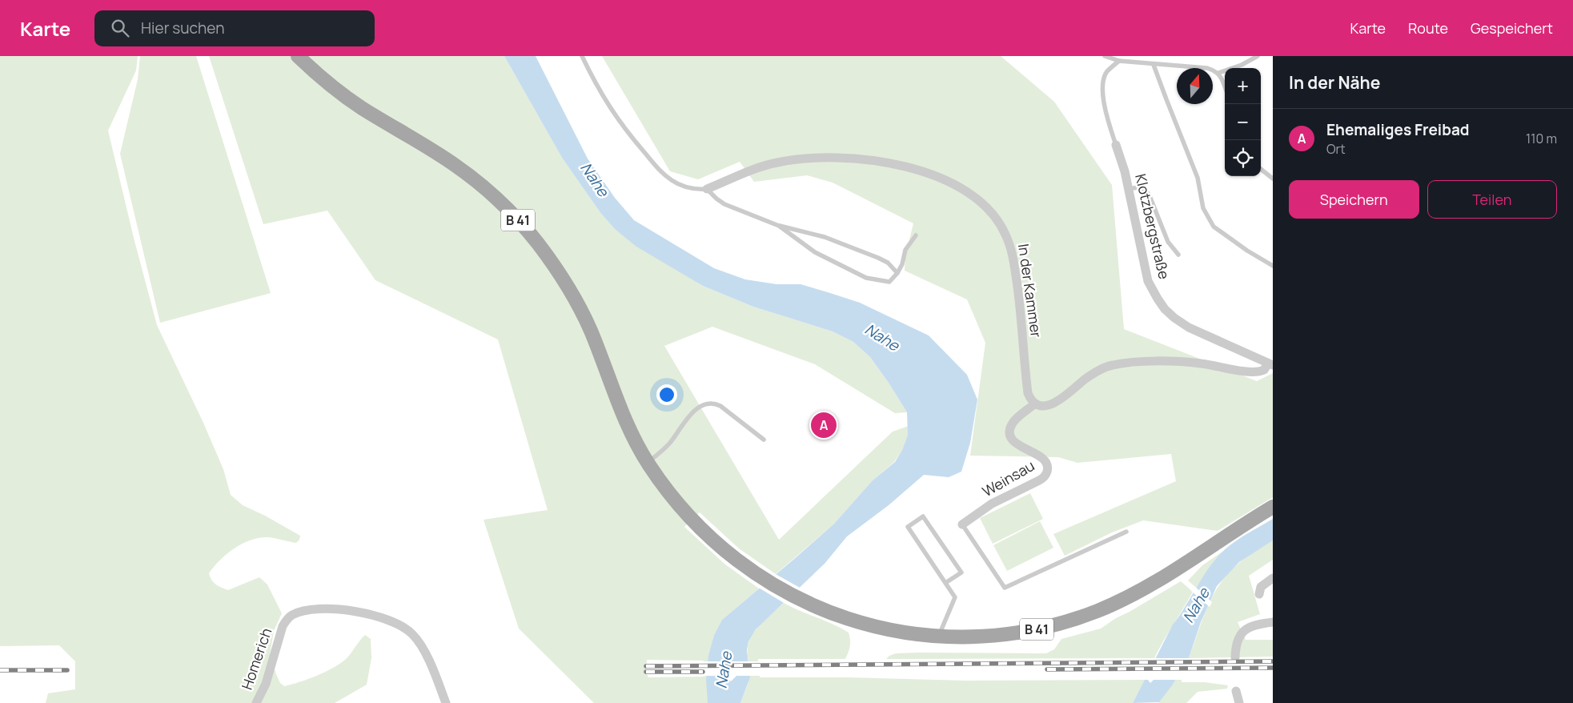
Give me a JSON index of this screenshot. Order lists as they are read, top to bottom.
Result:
{
  "streets": {
    "main road": ["B 41"],
    "street": [
      "Klotzbergstraße",
      "In der Kammer",
      "Weinsau",
      "Homerich"
    ]
  },
  "crossings": [
    ["In der Kammer", "Weinsau"]
  ],
  "water": ["Nahe"],
  "north": "top",
  "page": {
    "header": "Karte",
    "search": "Hier suchen",
    "nav": ["Karte", "Route", "Gespeichert"],
    "heading": "In der Nähe",
    "map_buttons": ["+", "−"],
    "list": [
      {
        "mark": "A",
        "name": "Ehemaliges Freibad",
        "note": "Ort",
        "value": "110 m"
      }
    ],
    "buttons": ["Speichern", "Teilen"],
    "pins": "A"
  }
}
